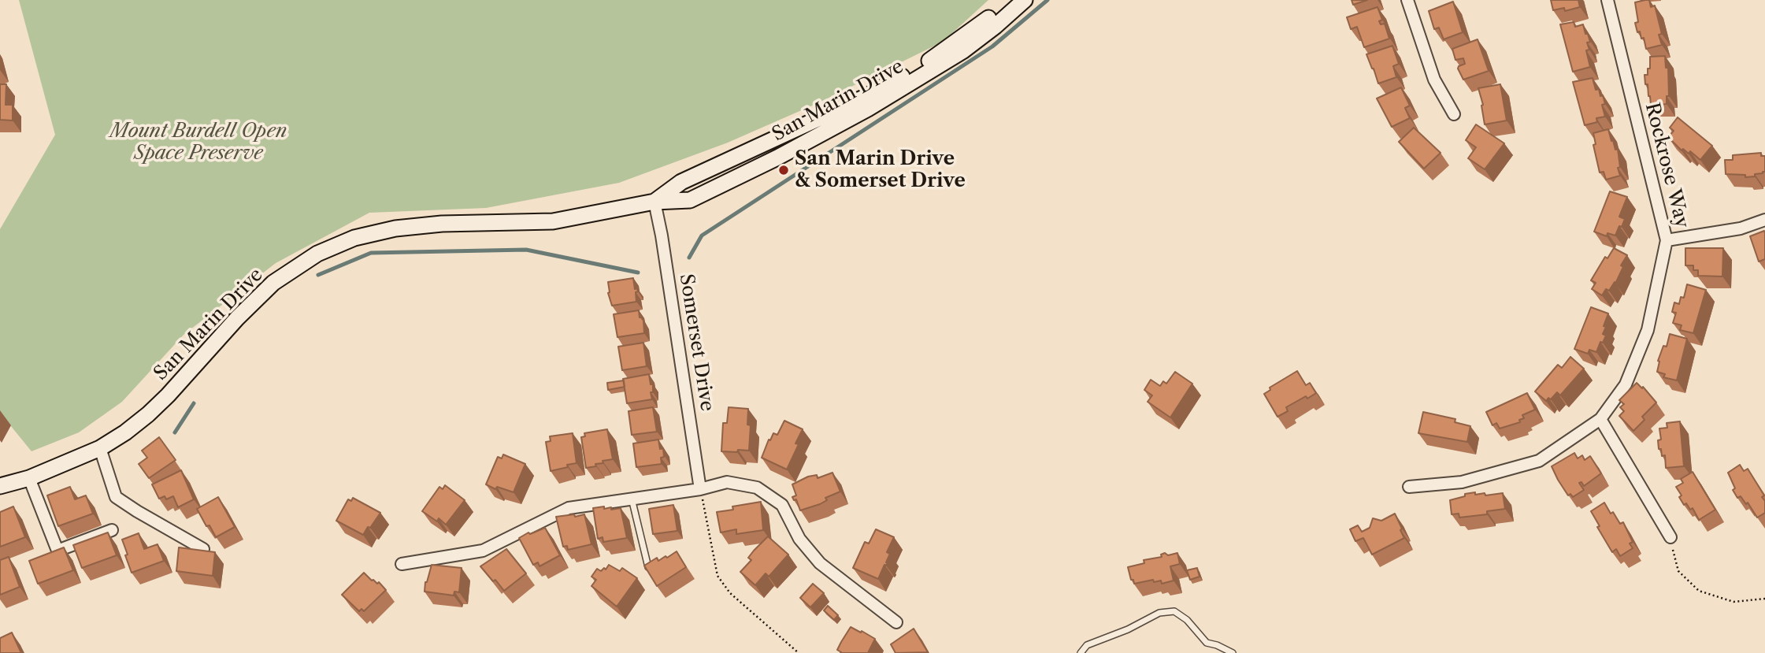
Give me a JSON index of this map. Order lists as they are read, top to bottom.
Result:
{
  "streets": {
    "main road": ["San Marin Drive"],
    "street": ["Rockrose Way", "Somerset Drive"]
  },
  "crossings": [
    ["San Marin Drive", "Somerset Drive"]
  ],
  "parks": ["Mount Burdell Open Space Preserve"],
  "places": ["San Marin Drive & Somerset Drive"]
}
